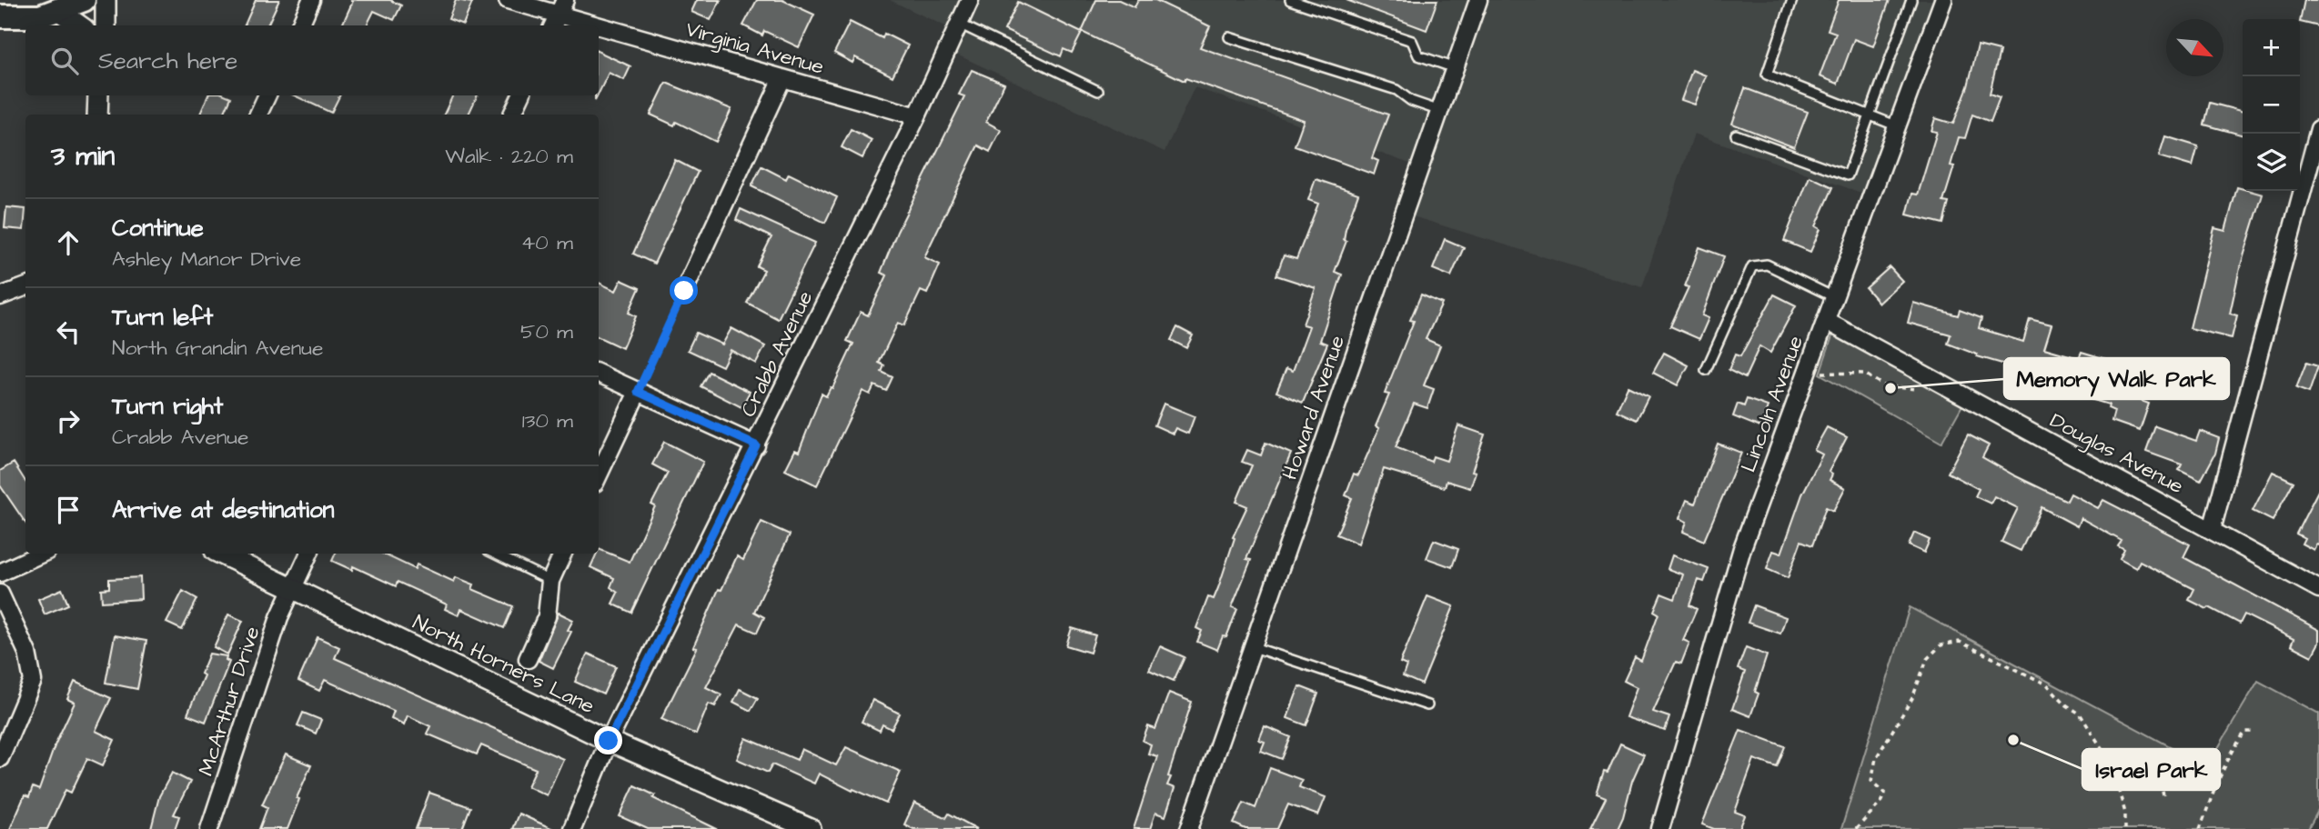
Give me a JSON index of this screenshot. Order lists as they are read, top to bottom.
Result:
{
  "streets": {
    "street": [
      "Virginia Avenue",
      "Crabb Avenue",
      "Lincoln Avenue",
      "Howard Avenue",
      "Douglas Avenue",
      "North Horners Lane",
      "McArthur Drive"
    ]
  },
  "crossings": [
    ["Virginia Avenue", "Crabb Avenue"],
    ["Crabb Avenue", "North Horners Lane"],
    ["Lincoln Avenue", "Douglas Avenue"],
    ["North Horners Lane", "McArthur Drive"]
  ],
  "places": ["Memory Walk Park", "Israel Park"],
  "north": "bottom right",
  "page": {
    "map_buttons": ["+", "−"],
    "search": "Search here",
    "heading": ["3 min", "Walk · 220 m"],
    "list": [
      ["Continue", "Ashley Manor Drive", "40 m"],
      ["Turn left", "North Grandin Avenue", "50 m"],
      ["Turn right", "Crabb Avenue", "130 m"],
      "Arrive at destination"
    ]
  }
}
